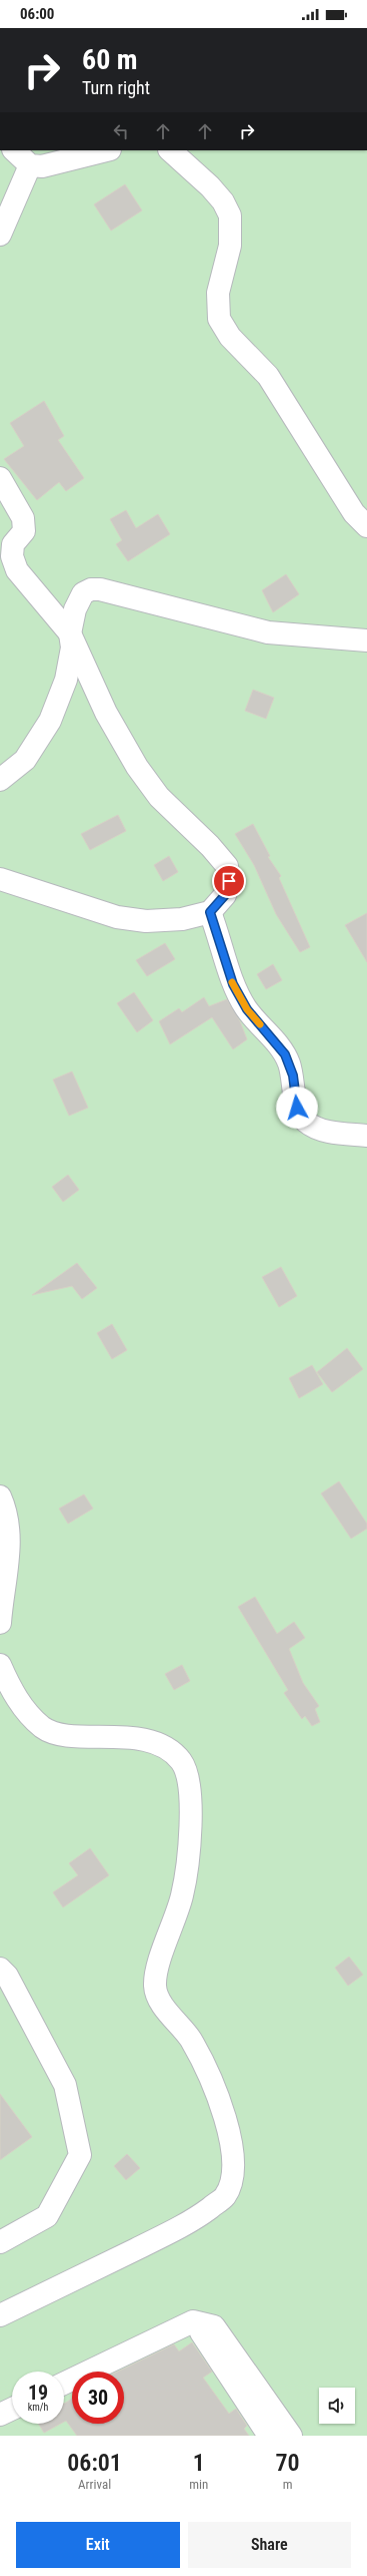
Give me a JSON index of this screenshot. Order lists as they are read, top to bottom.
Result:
{
  "page": {
    "status": "06:00",
    "turn": ["60 m", "Turn right"],
    "speed": "19 km/h",
    "limit": "30",
    "eta": [
      "06:01",
      "Arrival",
      "1",
      "min",
      "70",
      "m"
    ],
    "buttons": ["Exit", "Share"]
  }
}
